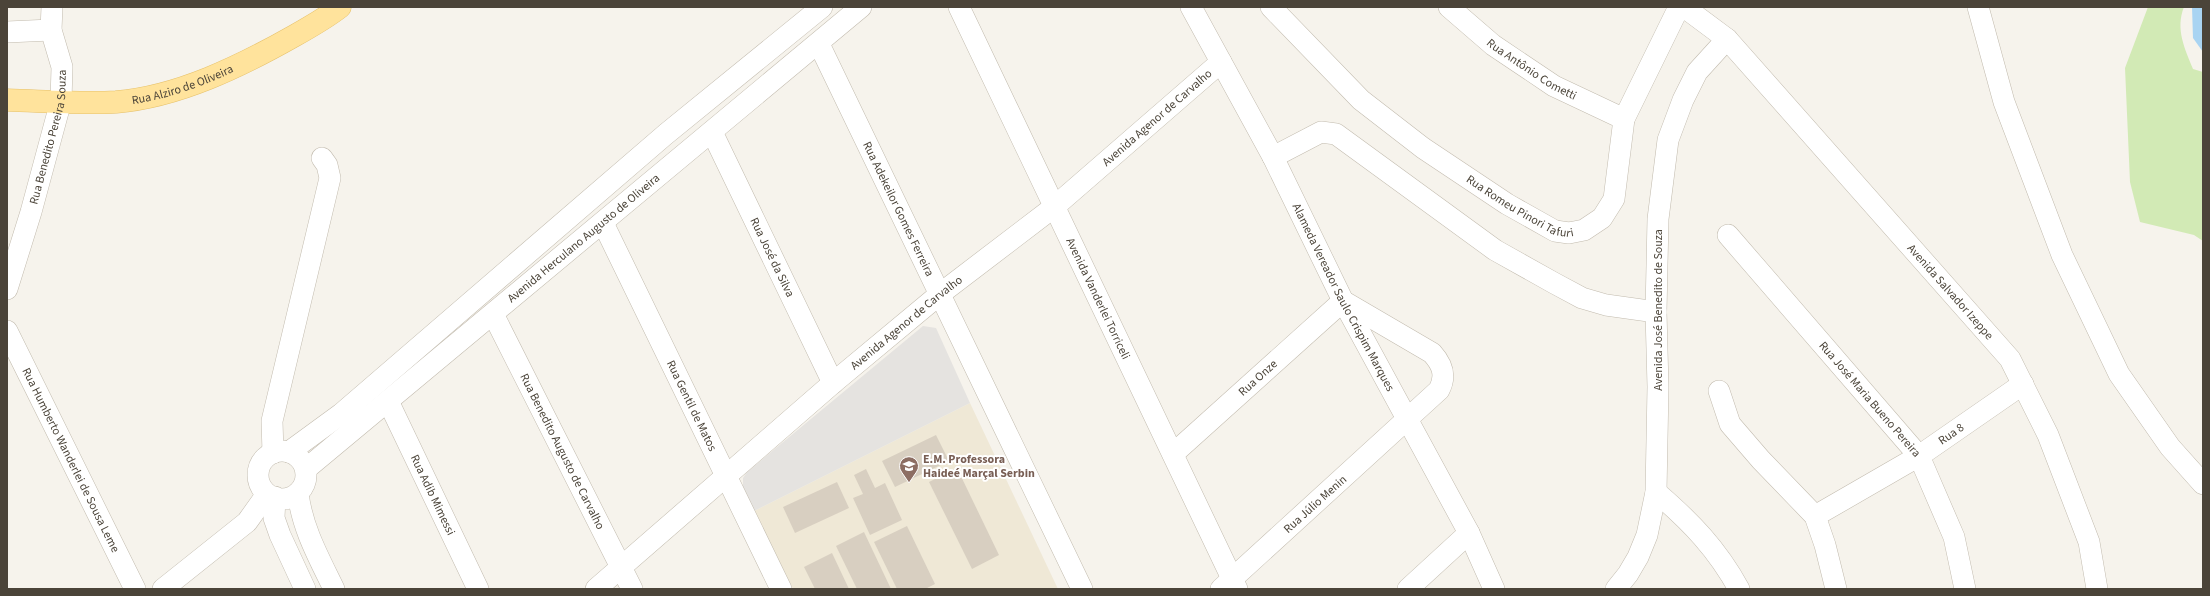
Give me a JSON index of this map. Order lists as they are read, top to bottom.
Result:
{
  "streets": {
    "main road": ["Rua Alziro de Oliveira"],
    "street": [
      "Rua Antônio Cometti",
      "Avenida Agenor de Carvalho",
      "Rua Benedito Pereira Souza",
      "Rua Romeu Pinori Tafuri",
      "Rua Adekeilor Gomes Ferreira",
      "Avenida Herculano Augusto de Oliveira",
      "Rua José da Silva",
      "Avenida Salvador Izeppe",
      "Alameda Vereador Saulo Crispim Marques",
      "Avenida Vanderlei Torriceli",
      "Avenida José Benedito de Souza",
      "Rua Onze",
      "Rua José Maria Bueno Pereira",
      "Rua Gentil de Matos",
      "Rua 8",
      "Rua Benedito Augusto de Carvalho",
      "Rua Humberto Wanderlei de Sousa Leme",
      "Rua Adib Mimessi",
      "Rua Júlio Menin"
    ]
  },
  "crossings": [
    ["Rua Antônio Cometti", "Rua Romeu Pinori Tafuri"],
    ["Rua Alziro de Oliveira", "Rua Benedito Pereira Souza"],
    ["Avenida Agenor de Carvalho", "Rua Adekeilor Gomes Ferreira"],
    ["Avenida Agenor de Carvalho", "Rua José da Silva"],
    ["Avenida Agenor de Carvalho", "Alameda Vereador Saulo Crispim Marques"],
    ["Avenida Agenor de Carvalho", "Avenida Vanderlei Torriceli"],
    ["Avenida Agenor de Carvalho", "Rua Gentil de Matos"],
    ["Avenida Agenor de Carvalho", "Rua Benedito Augusto de Carvalho"],
    ["Rua Adekeilor Gomes Ferreira", "Avenida Herculano Augusto de Oliveira"],
    ["Avenida Herculano Augusto de Oliveira", "Rua José da Silva"],
    ["Avenida Herculano Augusto de Oliveira", "Rua Gentil de Matos"],
    ["Avenida Herculano Augusto de Oliveira", "Rua Benedito Augusto de Carvalho"],
    ["Avenida Herculano Augusto de Oliveira", "Rua Adib Mimessi"],
    ["Avenida Salvador Izeppe", "Avenida José Benedito de Souza"],
    ["Avenida Salvador Izeppe", "Rua 8"],
    ["Alameda Vereador Saulo Crispim Marques", "Rua Onze"],
    ["Alameda Vereador Saulo Crispim Marques", "Rua Júlio Menin"],
    ["Avenida Vanderlei Torriceli", "Rua Onze"],
    ["Avenida Vanderlei Torriceli", "Rua Júlio Menin"],
    ["Rua Onze", "Rua Júlio Menin"],
    ["Rua José Maria Bueno Pereira", "Rua 8"]
  ],
  "places": {
    "school or university": ["E.M. Professora Haideé Marçal Serbin"]
  }
}
